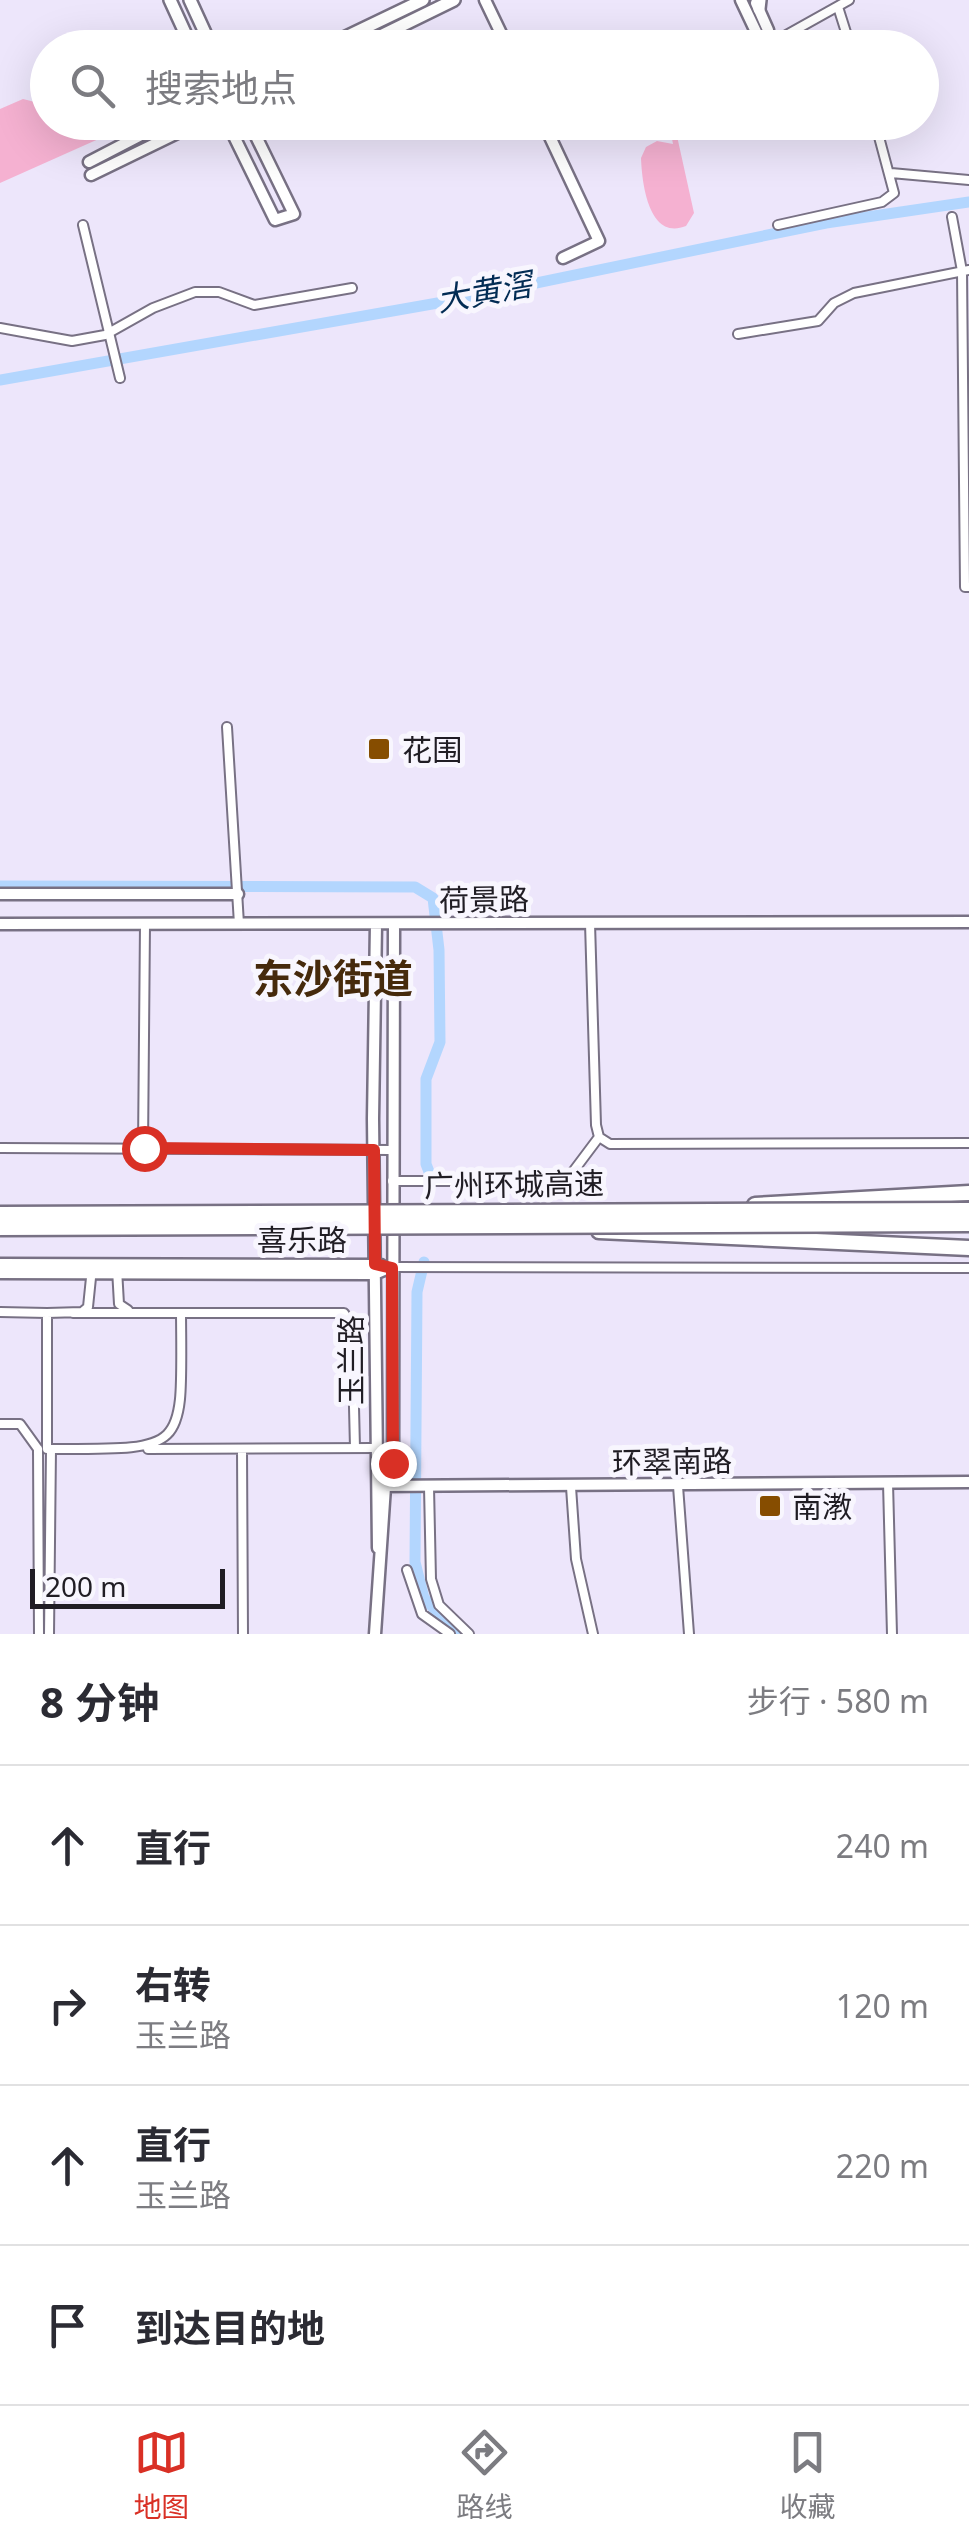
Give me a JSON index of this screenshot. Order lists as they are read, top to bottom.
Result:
{
  "streets": {
    "highway": ["广州环城高速"],
    "street": [
      "荷景路",
      "喜乐路",
      "玉兰路",
      "环翠南路"
    ]
  },
  "crossings": [
    ["荷景路", "玉兰路"],
    ["喜乐路", "玉兰路"],
    ["玉兰路", "环翠南路"]
  ],
  "districts": ["东沙街道"],
  "water": ["大黄滘"],
  "places": {
    "transit": ["花围", "南漖"]
  },
  "scale_bar": "200 m",
  "page": {
    "search": "搜索地点",
    "scale": "200 m",
    "heading": ["8 分钟", "步行 · 580 m"],
    "list": [
      ["直行", "240 m"],
      ["右转", "玉兰路", "120 m"],
      ["直行", "玉兰路", "220 m"],
      "到达目的地"
    ],
    "nav": ["地图", "路线", "收藏"]
  }
}
